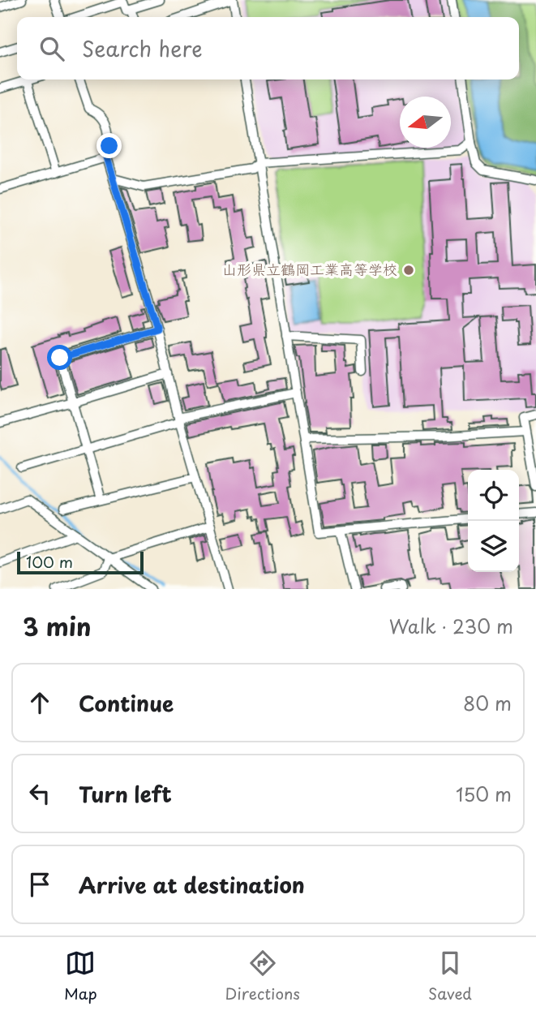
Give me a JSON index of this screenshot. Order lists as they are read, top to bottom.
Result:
{
  "places": ["山形県立鶴岡工業高等学校"],
  "scale_bar": "100 m",
  "north": "left",
  "page": {
    "search": "Search here",
    "scale": "100 m",
    "heading": ["3 min", "Walk · 230 m"],
    "list": [
      ["Continue", "80 m"],
      ["Turn left", "150 m"],
      "Arrive at destination"
    ],
    "nav": ["Map", "Directions", "Saved"]
  }
}
